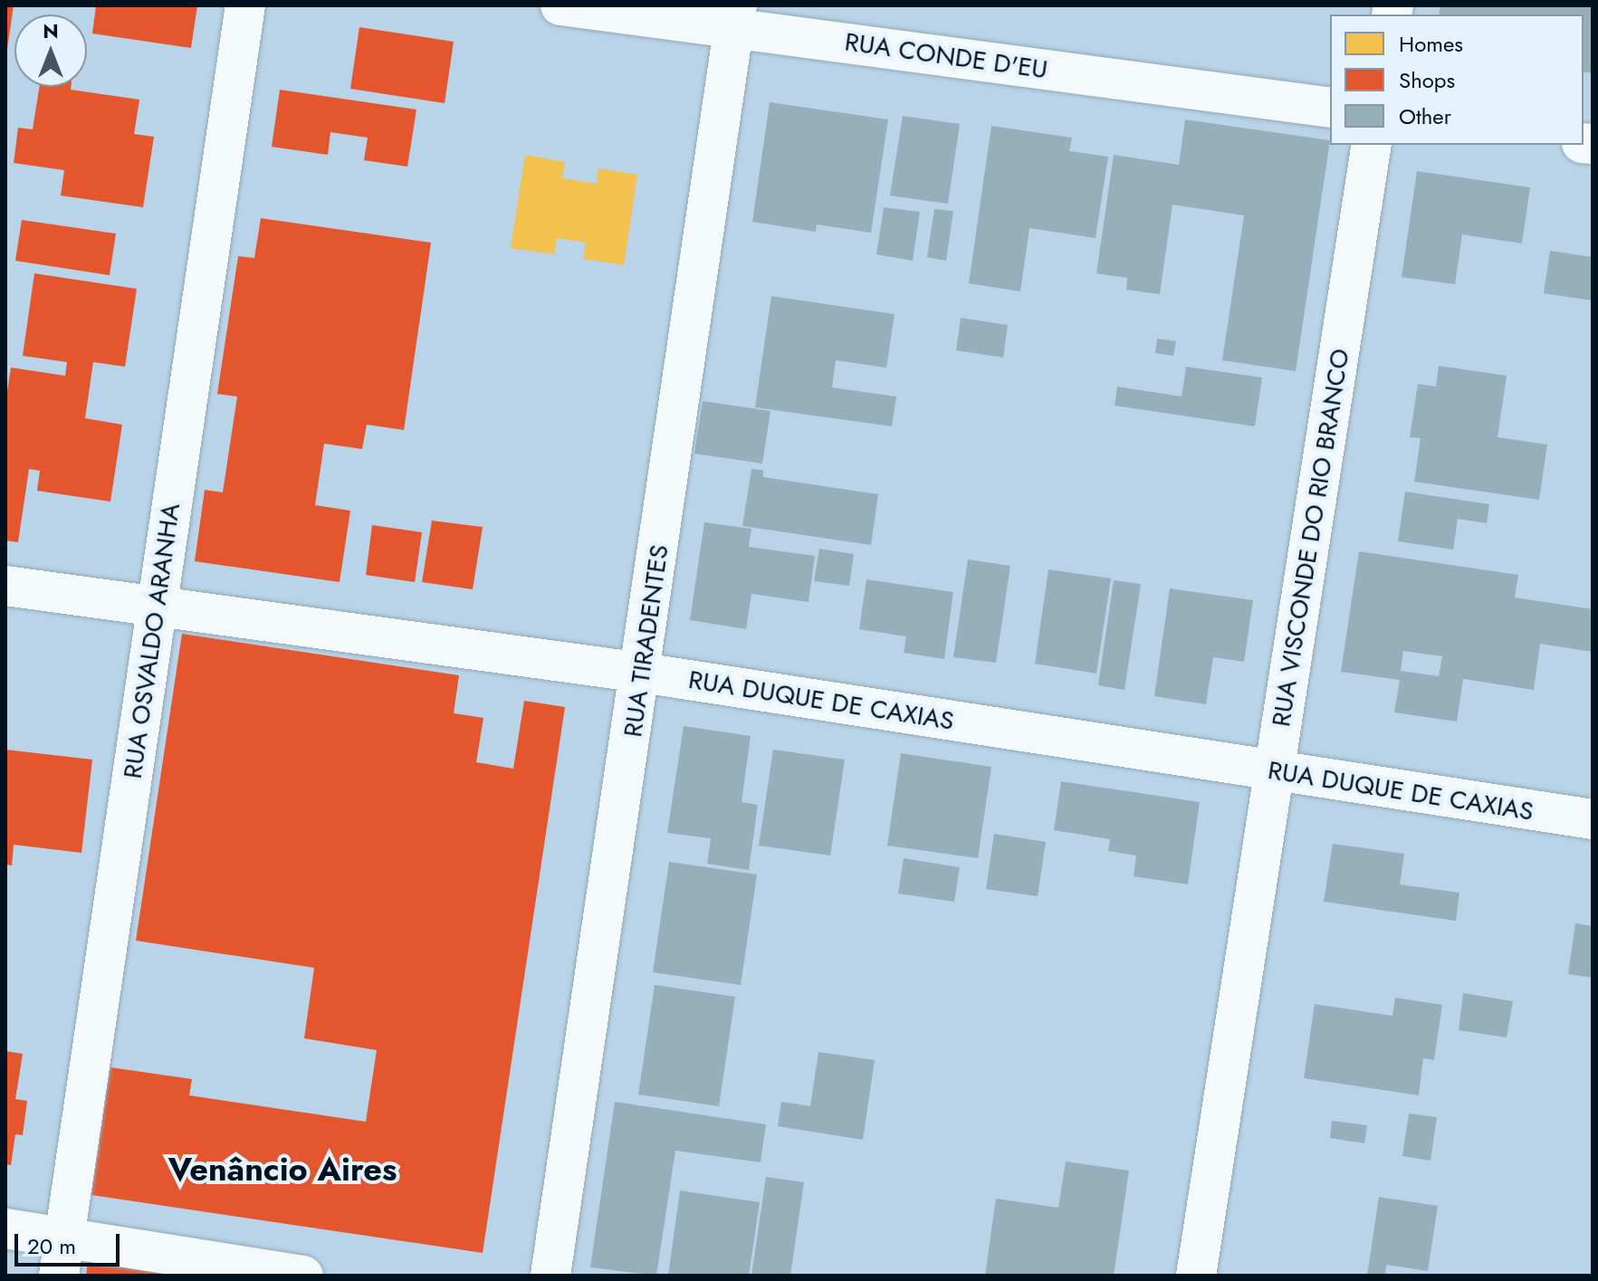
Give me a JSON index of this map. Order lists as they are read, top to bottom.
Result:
{
  "streets": {
    "street": [
      "RUA CONDE D'EU",
      "RUA VISCONDE DO RIO BRANCO",
      "RUA OSVALDO ARANHA",
      "RUA TIRADENTES",
      "RUA DUQUE DE CAXIAS"
    ]
  },
  "crossings": [
    ["RUA CONDE D'EU", "RUA TIRADENTES"],
    ["RUA VISCONDE DO RIO BRANCO", "RUA DUQUE DE CAXIAS"],
    ["RUA OSVALDO ARANHA", "RUA DUQUE DE CAXIAS"],
    ["RUA TIRADENTES", "RUA DUQUE DE CAXIAS"]
  ],
  "districts": ["Venâncio Aires"],
  "legend": ["Homes", "Shops", "Other"],
  "scale_bar": "20 m",
  "north": "top"
}
